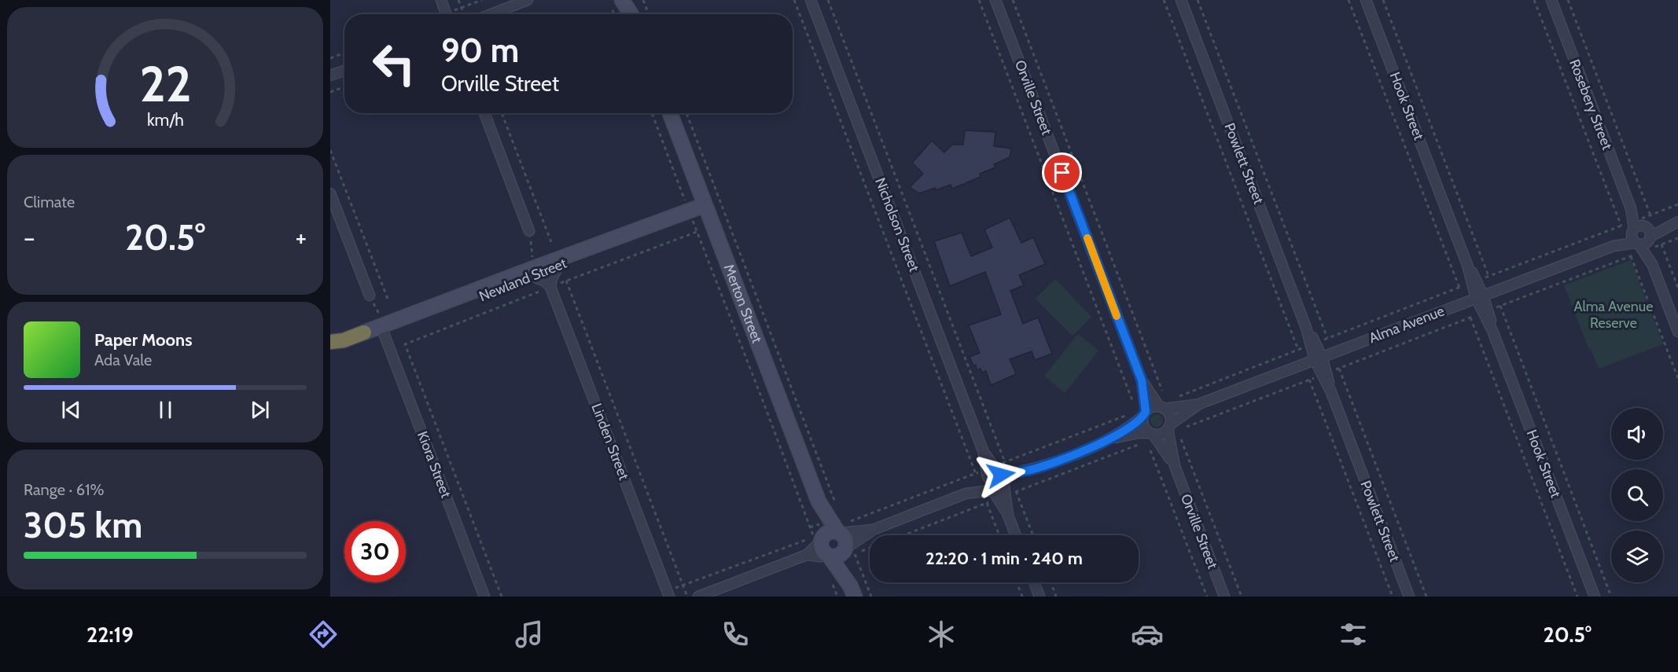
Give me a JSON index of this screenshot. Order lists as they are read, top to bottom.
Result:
{
  "streets": {
    "street": [
      "Orville Street",
      "Rosebery Street",
      "Hook Street",
      "Powlett Street",
      "Nicholson Street",
      "Newland Street",
      "Merton Street",
      "Alma Avenue",
      "Linden Street",
      "Kiora Street"
    ]
  },
  "crossings": [
    ["Orville Street", "Alma Avenue"],
    ["Rosebery Street", "Alma Avenue"],
    ["Hook Street", "Alma Avenue"],
    ["Powlett Street", "Alma Avenue"],
    ["Newland Street", "Merton Street"],
    ["Newland Street", "Kiora Street"]
  ],
  "parks": ["Alma Avenue Reserve"],
  "page": {
    "turn": ["90 m", "Orville Street"],
    "tile": [
      "Climate",
      ["Range · 61%", "305 km"]
    ],
    "heat": ["−", "20.5°", "+"],
    "song": ["Paper Moons", "Ada Vale"],
    "limit": "30",
    "trip": "22:20 · 1 min · 240 m",
    "tabs": ["22:19", "20.5°"],
    "gauge": ["22", "km/h"]
  }
}
